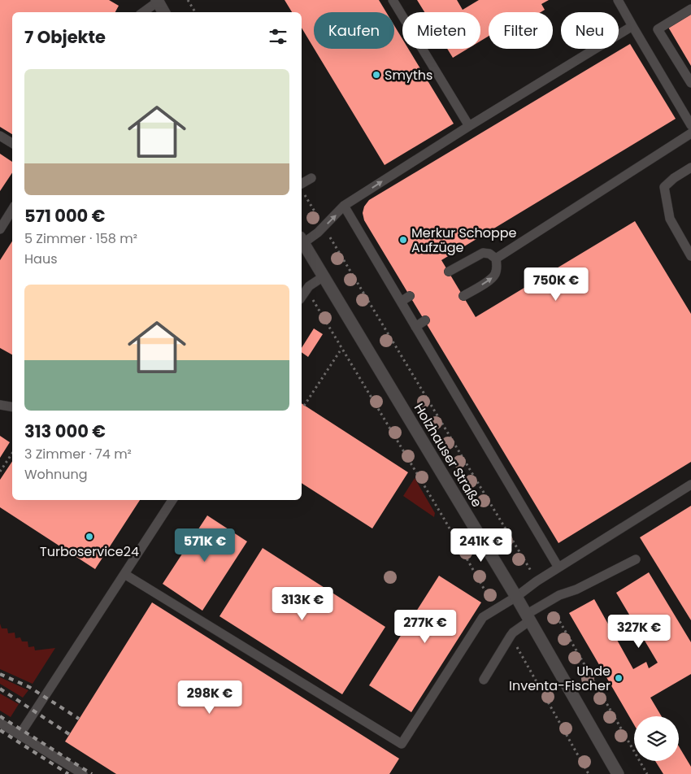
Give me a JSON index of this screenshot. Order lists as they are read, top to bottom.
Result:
{
  "streets": {
    "main road": ["Holzhauser Straße"]
  },
  "places": [
    "Smyths",
    "Merkur Schoppe Aufzüge",
    "Turboservice24",
    "Uhde Inventa-Fischer"
  ],
  "page": {
    "chip": [
      "Kaufen",
      "Mieten",
      "Filter",
      "Neu"
    ],
    "heading": "7 Objekte",
    "list": [
      {
        "name": "571 000 €",
        "note": "5 Zimmer · 158 m² · Haus"
      },
      {
        "name": "313 000 €",
        "note": "3 Zimmer · 74 m² · Wohnung"
      }
    ],
    "price": [
      "750K €",
      "571K €",
      "241K €",
      "313K €",
      "277K €",
      "327K €",
      "298K €"
    ]
  }
}
